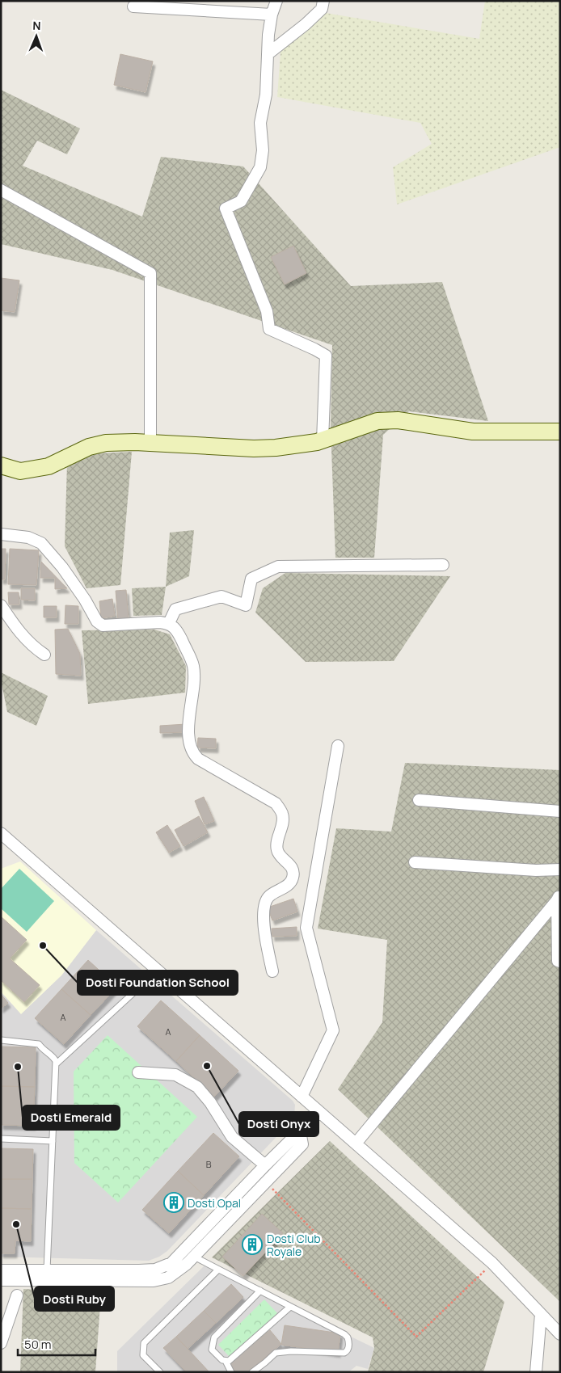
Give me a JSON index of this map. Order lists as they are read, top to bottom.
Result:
{
  "places": {
    "other": [
      "Dosti Foundation School",
      "Dosti Onyx",
      "Dosti Emerald",
      "Dosti Ruby"
    ],
    "building": ["Dosti Opal", "Dosti Club Royale"]
  },
  "house_numbers": ["A", "A", "B"],
  "scale_bar": "50 m",
  "north": "top"
}
